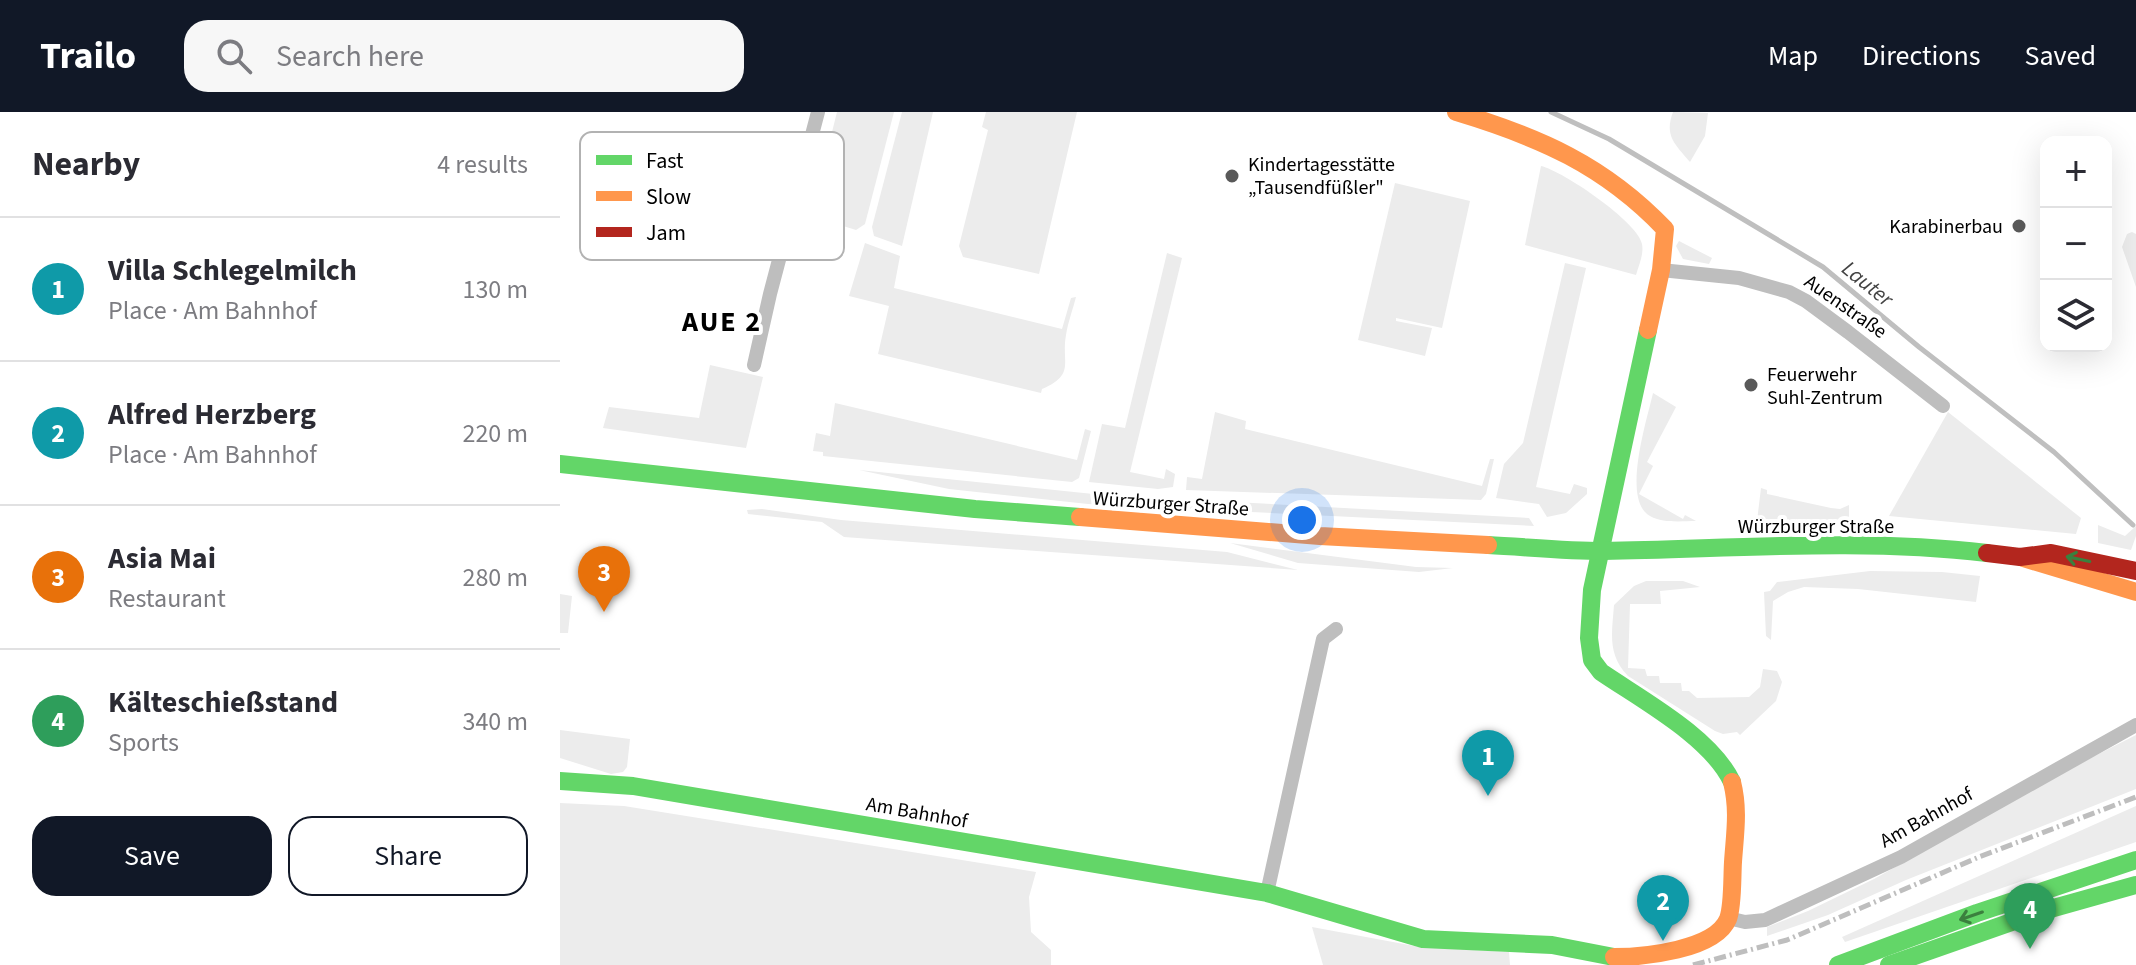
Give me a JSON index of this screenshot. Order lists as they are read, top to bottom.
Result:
{
  "streets": {
    "main road": ["Würzburger Straße", "Am Bahnhof"],
    "street": ["Auenstraße"]
  },
  "districts": ["AUE 2"],
  "water": ["Lauter"],
  "places": ["Kindertagesstätte „Tausendfüßler\"", "Karabinerbau", "Feuerwehr Suhl-Zentrum"],
  "legend": ["Fast", "Slow", "Jam"],
  "page": {
    "header": "Trailo",
    "search": "Search here",
    "nav": ["Map", "Directions", "Saved"],
    "heading": ["Nearby", "4 results"],
    "map_buttons": ["+", "−"],
    "list": [
      {
        "mark": "1",
        "name": "Villa Schlegelmilch",
        "note": "Place · Am Bahnhof",
        "value": "130 m"
      },
      {
        "mark": "2",
        "name": "Alfred Herzberg",
        "note": "Place · Am Bahnhof",
        "value": "220 m"
      },
      {
        "mark": "3",
        "name": "Asia Mai",
        "note": "Restaurant",
        "value": "280 m"
      },
      {
        "mark": "4",
        "name": "Kälteschießstand",
        "note": "Sports",
        "value": "340 m"
      }
    ],
    "pins": [
      "3",
      "1",
      "2",
      "4"
    ],
    "buttons": ["Save", "Share"]
  }
}
